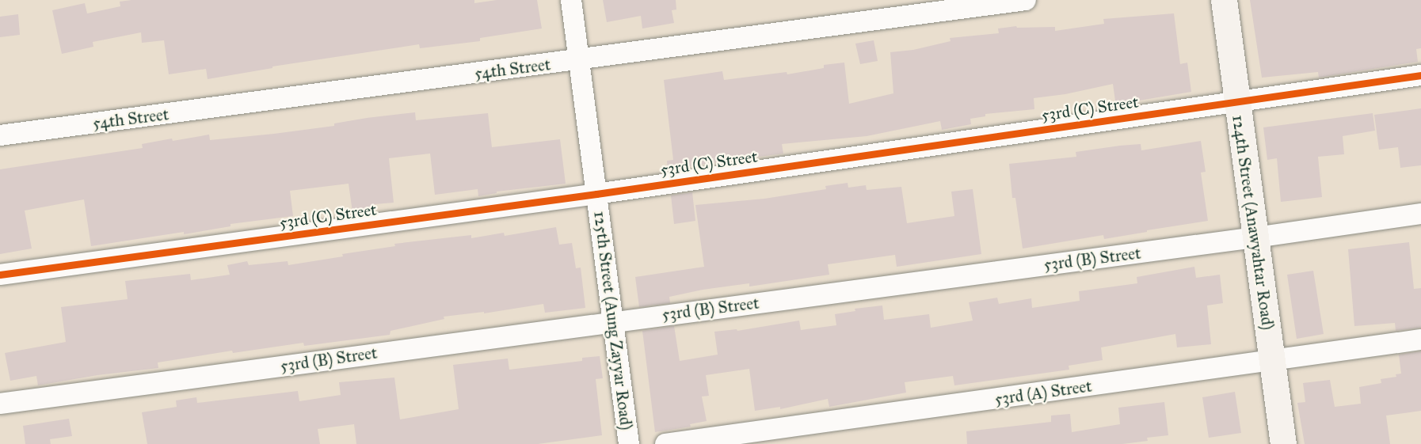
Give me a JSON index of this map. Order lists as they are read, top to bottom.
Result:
{
  "streets": {
    "street": [
      "54th Street",
      "53rd (C) Street",
      "124th Street (Anawyahtar Road)",
      "53rd (B) Street",
      "125th Street (Aung Zayyar Road)",
      "53rd (A) Street"
    ]
  },
  "crossings": [
    ["54th Street", "125th Street (Aung Zayyar Road)"],
    ["53rd (C) Street", "124th Street (Anawyahtar Road)"],
    ["53rd (C) Street", "125th Street (Aung Zayyar Road)"],
    ["124th Street (Anawyahtar Road)", "53rd (B) Street"],
    ["124th Street (Anawyahtar Road)", "53rd (A) Street"],
    ["53rd (B) Street", "125th Street (Aung Zayyar Road)"]
  ]
}
